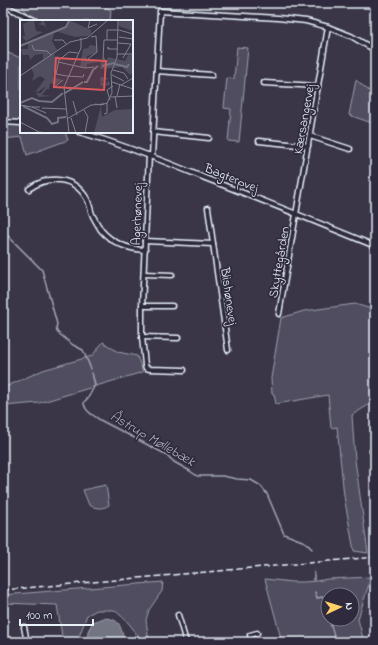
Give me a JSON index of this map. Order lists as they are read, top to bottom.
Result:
{
  "streets": {
    "street": [
      "Kærsangervej",
      "Bagterpvej",
      "Agerhønevej",
      "Skyttegården",
      "Blishønevej"
    ]
  },
  "crossings": [
    ["Kærsangervej", "Bagterpvej"],
    ["Kærsangervej", "Agerhønevej"],
    ["Kærsangervej", "Skyttegården"],
    ["Bagterpvej", "Agerhønevej"],
    ["Bagterpvej", "Skyttegården"]
  ],
  "water": ["Åstrup Møllebæk"],
  "scale_bar": "100 m",
  "north": "right"
}
